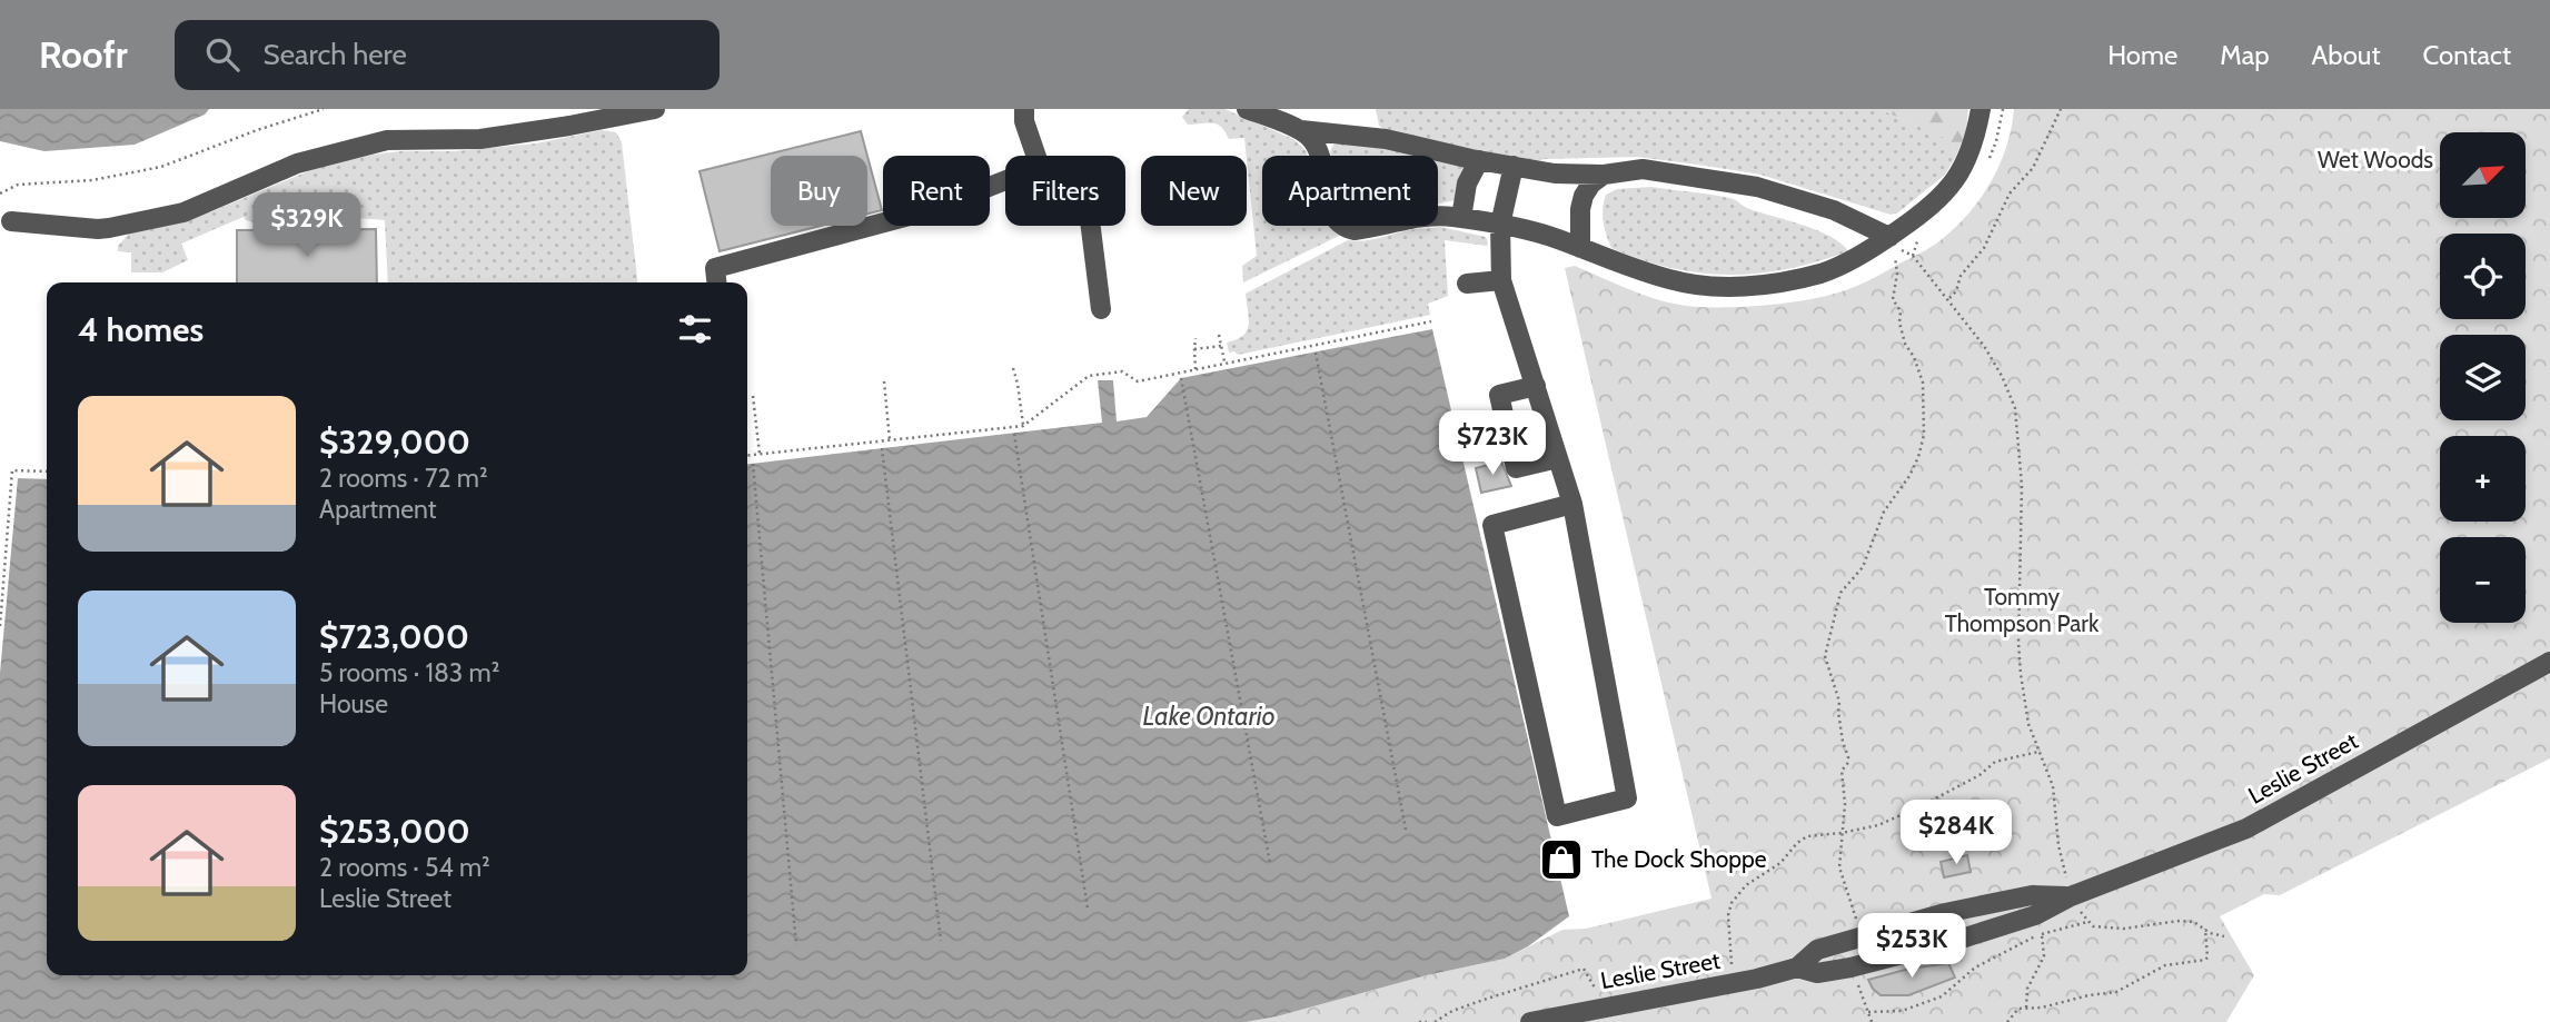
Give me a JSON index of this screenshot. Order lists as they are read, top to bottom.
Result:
{
  "streets": {
    "street": ["Leslie Street"]
  },
  "water": ["Lake Ontario"],
  "parks": ["Wet Woods", "Tommy Thompson Park"],
  "places": {
    "shop": ["The Dock Shoppe"]
  },
  "north": "top right",
  "page": {
    "header": "Roofr",
    "search": "Search here",
    "nav": [
      "Home",
      "Map",
      "About",
      "Contact"
    ],
    "map_buttons": ["+", "−"],
    "chip": [
      "Buy",
      "Rent",
      "Filters",
      "New",
      "Apartment"
    ],
    "price": [
      "$329K",
      "$723K",
      "$284K",
      "$253K"
    ],
    "heading": "4 homes",
    "list": [
      {
        "name": "$329,000",
        "note": "2 rooms · 72 m² · Apartment"
      },
      {
        "name": "$723,000",
        "note": "5 rooms · 183 m² · House"
      },
      {
        "name": "$253,000",
        "note": "2 rooms · 54 m² · Leslie Street"
      }
    ]
  }
}
